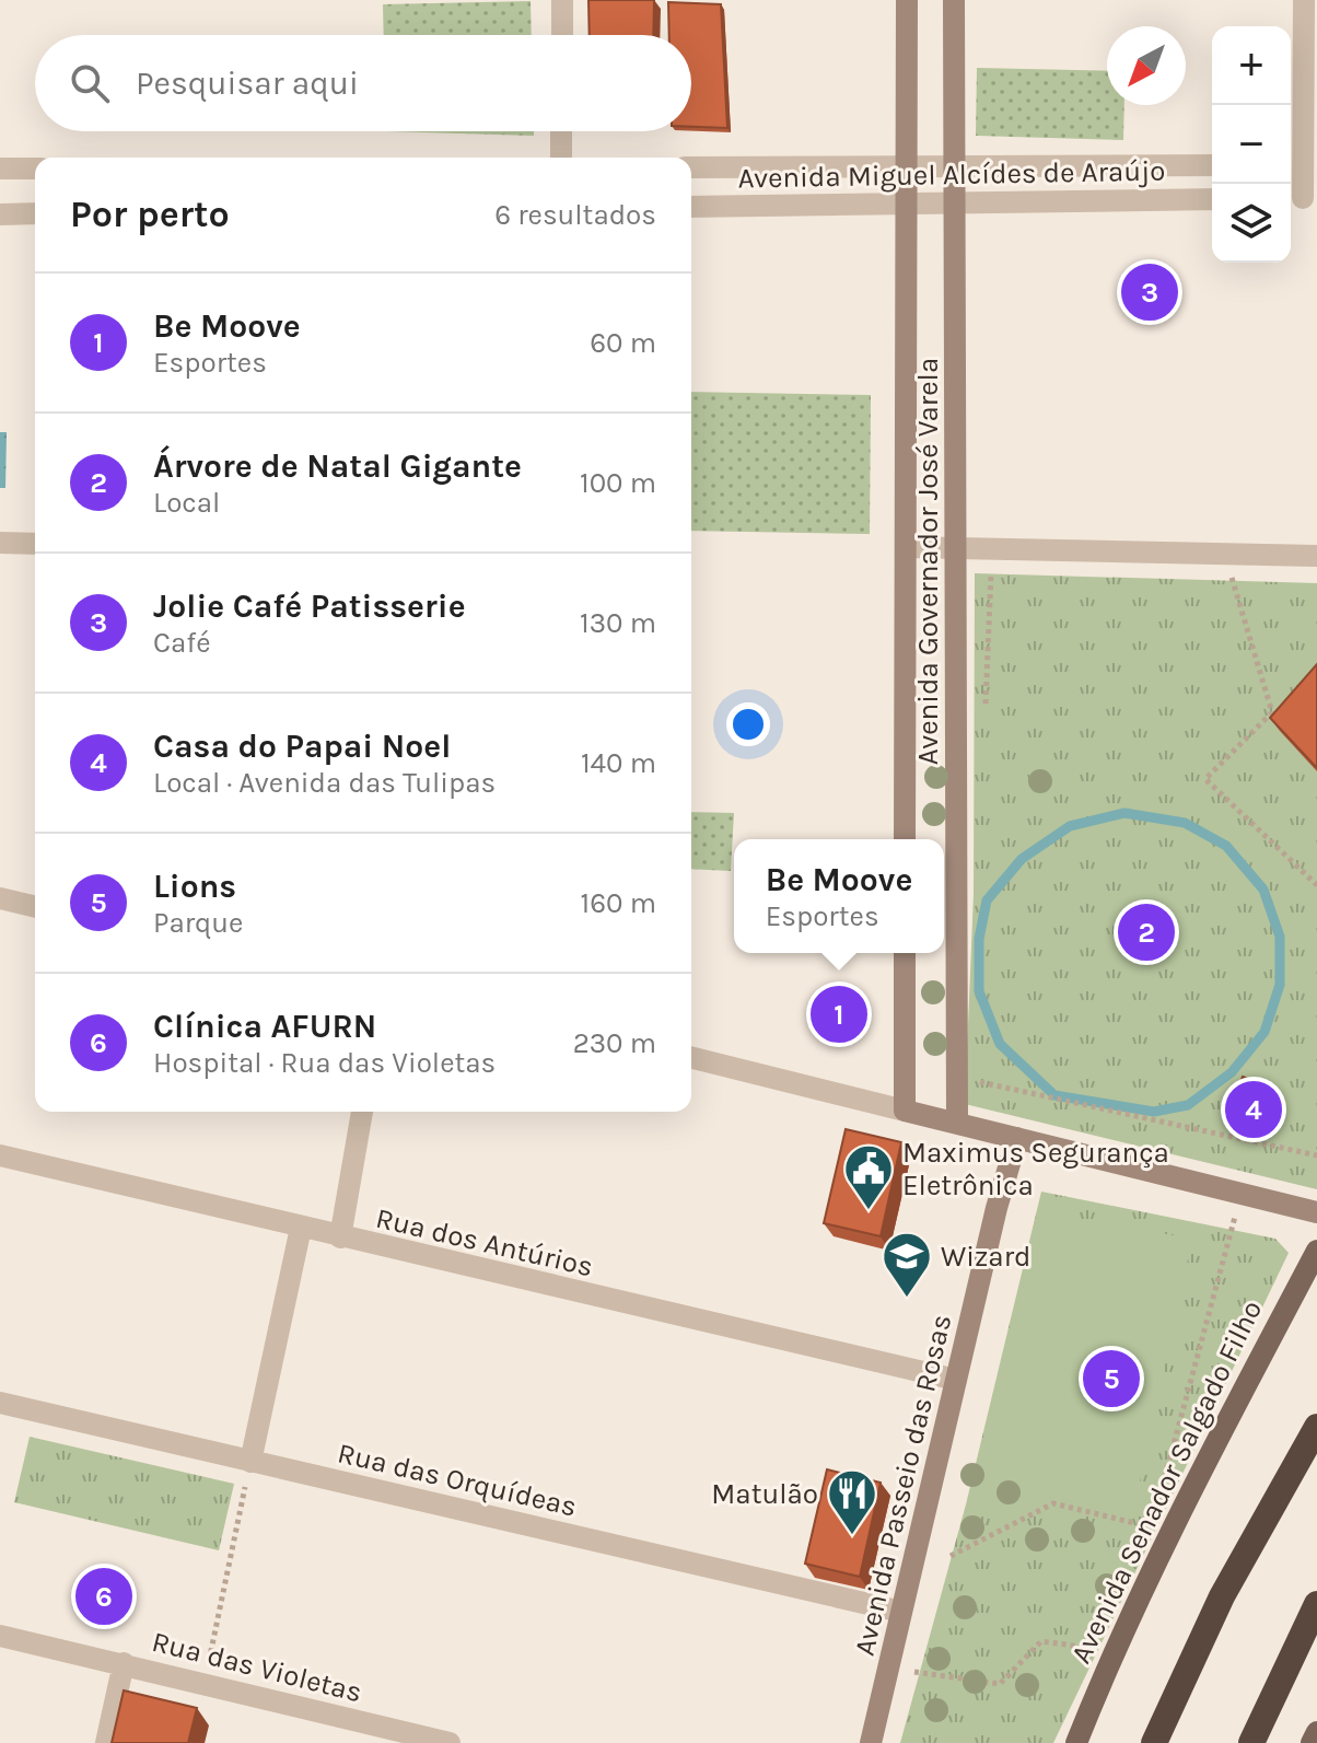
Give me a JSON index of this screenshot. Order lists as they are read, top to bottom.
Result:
{
  "streets": {
    "main road": ["Avenida Senador Salgado Filho"],
    "street": [
      "Avenida Miguel Alcídes de Araújo",
      "Avenida Governador José Varela",
      "Rua dos Antúrios",
      "Rua das Orquídeas",
      "Avenida Passeio das Rosas",
      "Rua das Violetas"
    ]
  },
  "crossings": [
    ["Avenida Miguel Alcídes de Araújo", "Avenida Governador José Varela"],
    ["Rua dos Antúrios", "Avenida Passeio das Rosas"],
    ["Rua das Orquídeas", "Avenida Passeio das Rosas"]
  ],
  "places": {
    "public building": ["Maximus Segurança Eletrônica"],
    "school or university": ["Wizard"],
    "restaurant": ["Matulão"]
  },
  "north": "bottom left",
  "page": {
    "map_buttons": ["+", "−"],
    "search": "Pesquisar aqui",
    "heading": ["Por perto", "6 resultados"],
    "pins": [
      "3",
      "2",
      "1",
      "4",
      "5",
      "6"
    ],
    "list": [
      {
        "mark": "1",
        "name": "Be Moove",
        "note": "Esportes",
        "value": "60 m"
      },
      {
        "mark": "2",
        "name": "Árvore de Natal Gigante",
        "note": "Local",
        "value": "100 m"
      },
      {
        "mark": "3",
        "name": "Jolie Café Patisserie",
        "note": "Café",
        "value": "130 m"
      },
      {
        "mark": "4",
        "name": "Casa do Papai Noel",
        "note": "Local · Avenida das Tulipas",
        "value": "140 m"
      },
      {
        "mark": "5",
        "name": "Lions",
        "note": "Parque",
        "value": "160 m"
      },
      {
        "mark": "6",
        "name": "Clínica AFURN",
        "note": "Hospital · Rua das Violetas",
        "value": "230 m"
      }
    ],
    "popup": ["Be Moove", "Esportes"]
  }
}
